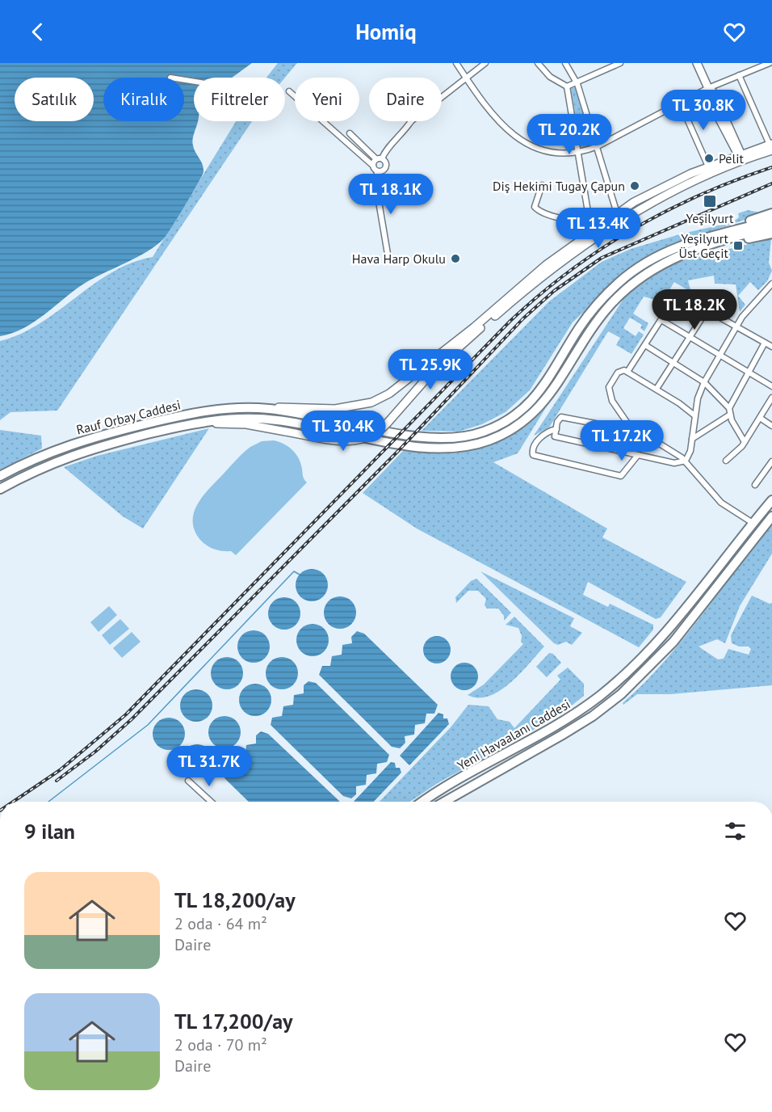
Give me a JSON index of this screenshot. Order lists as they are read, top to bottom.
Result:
{
  "streets": {
    "main road": ["Rauf Orbay Caddesi", "Yeni Havaalanı Caddesi"]
  },
  "places": {
    "other": ["Pelit", "Diş Hekimi Tugay Çapun", "Hava Harp Okulu"],
    "transit": ["Yeşilyurt", "Yeşilyurt Üst Geçit"]
  },
  "page": {
    "header": "Homiq",
    "chip": [
      "Satılık",
      "Kiralık",
      "Filtreler",
      "Yeni",
      "Daire"
    ],
    "price": [
      "TL 30.8K",
      "TL 20.2K",
      "TL 18.1K",
      "TL 13.4K",
      "TL 18.2K",
      "TL 25.9K",
      "TL 30.4K",
      "TL 17.2K",
      "TL 31.7K"
    ],
    "heading": "9 ilan",
    "list": [
      {
        "name": "TL 18,200/ay",
        "note": "2 oda · 64 m² · Daire"
      },
      {
        "name": "TL 17,200/ay",
        "note": "2 oda · 70 m² · Daire"
      }
    ]
  }
}
